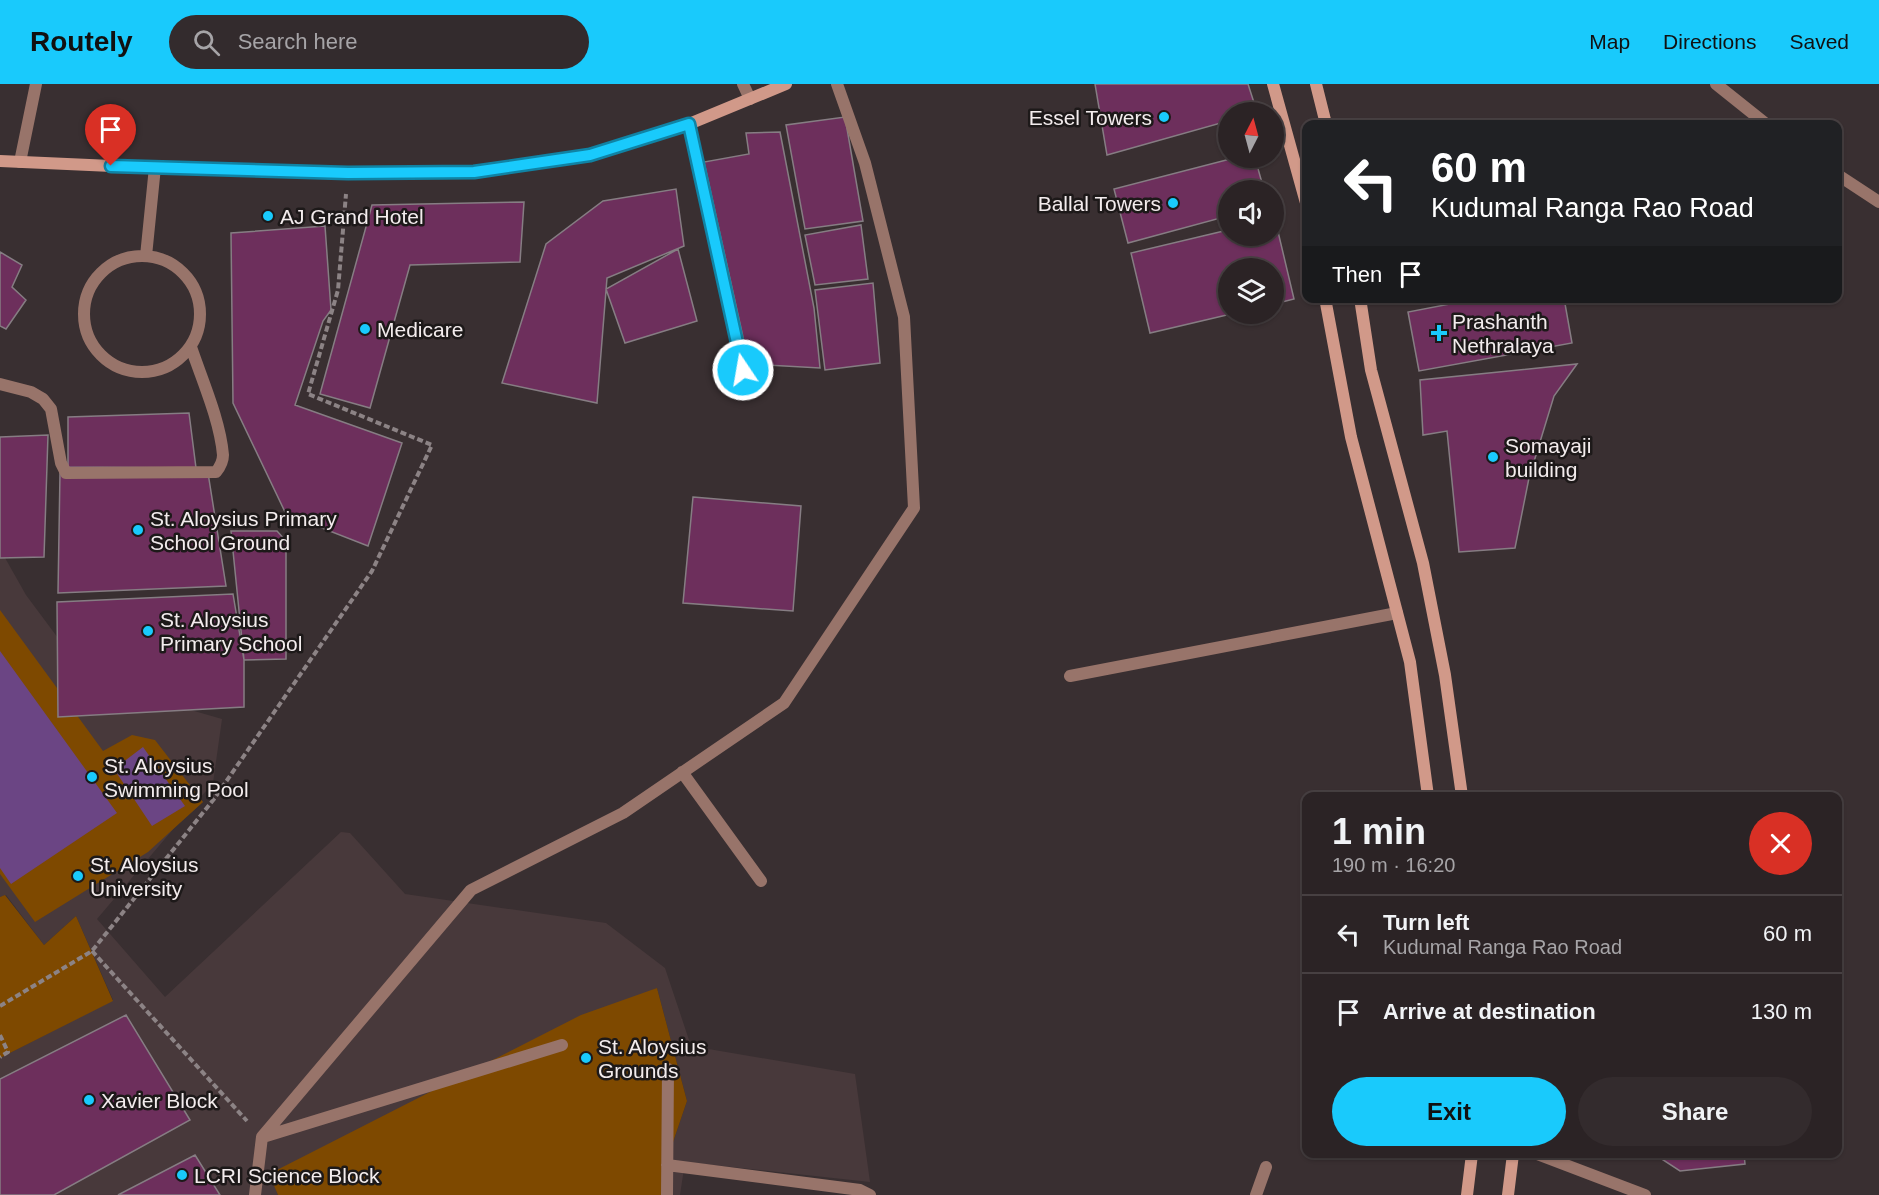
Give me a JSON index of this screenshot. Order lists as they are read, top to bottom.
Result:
{
  "places": {
    "other": [
      "Essel Towers",
      "Ballal Towers",
      "AJ Grand Hotel",
      "Medicare",
      "Somayaji building",
      "St. Aloysius Primary School Ground",
      "St. Aloysius Primary School",
      "St. Aloysius Swimming Pool",
      "St. Aloysius University",
      "St. Aloysius Grounds",
      "Xavier Block",
      "LCRI Science Block"
    ],
    "health": ["Prashanth Nethralaya"]
  },
  "north": "top",
  "page": {
    "header": "Routely",
    "search": "Search here",
    "nav": ["Map", "Directions", "Saved"],
    "turn": ["60 m", "Kudumal Ranga Rao Road"],
    "then": "Then",
    "heading": ["1 min", "190 m · 16:20"],
    "list": [
      {
        "name": "Turn left",
        "note": "Kudumal Ranga Rao Road",
        "value": "60 m"
      },
      {
        "name": "Arrive at destination",
        "value": "130 m"
      }
    ],
    "buttons": ["Exit", "Share"]
  }
}
